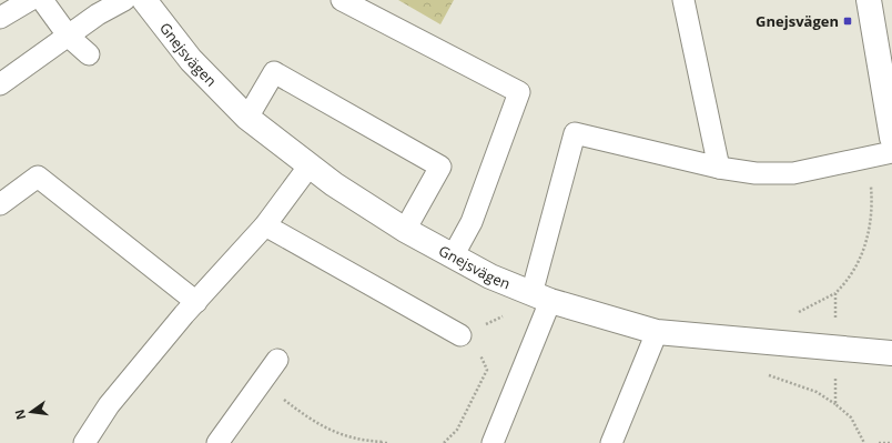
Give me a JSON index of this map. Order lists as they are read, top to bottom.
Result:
{
  "streets": {
    "street": ["Gnejsvägen"]
  },
  "places": {
    "transit": ["Gnejsvägen"]
  },
  "north": "left"
}
